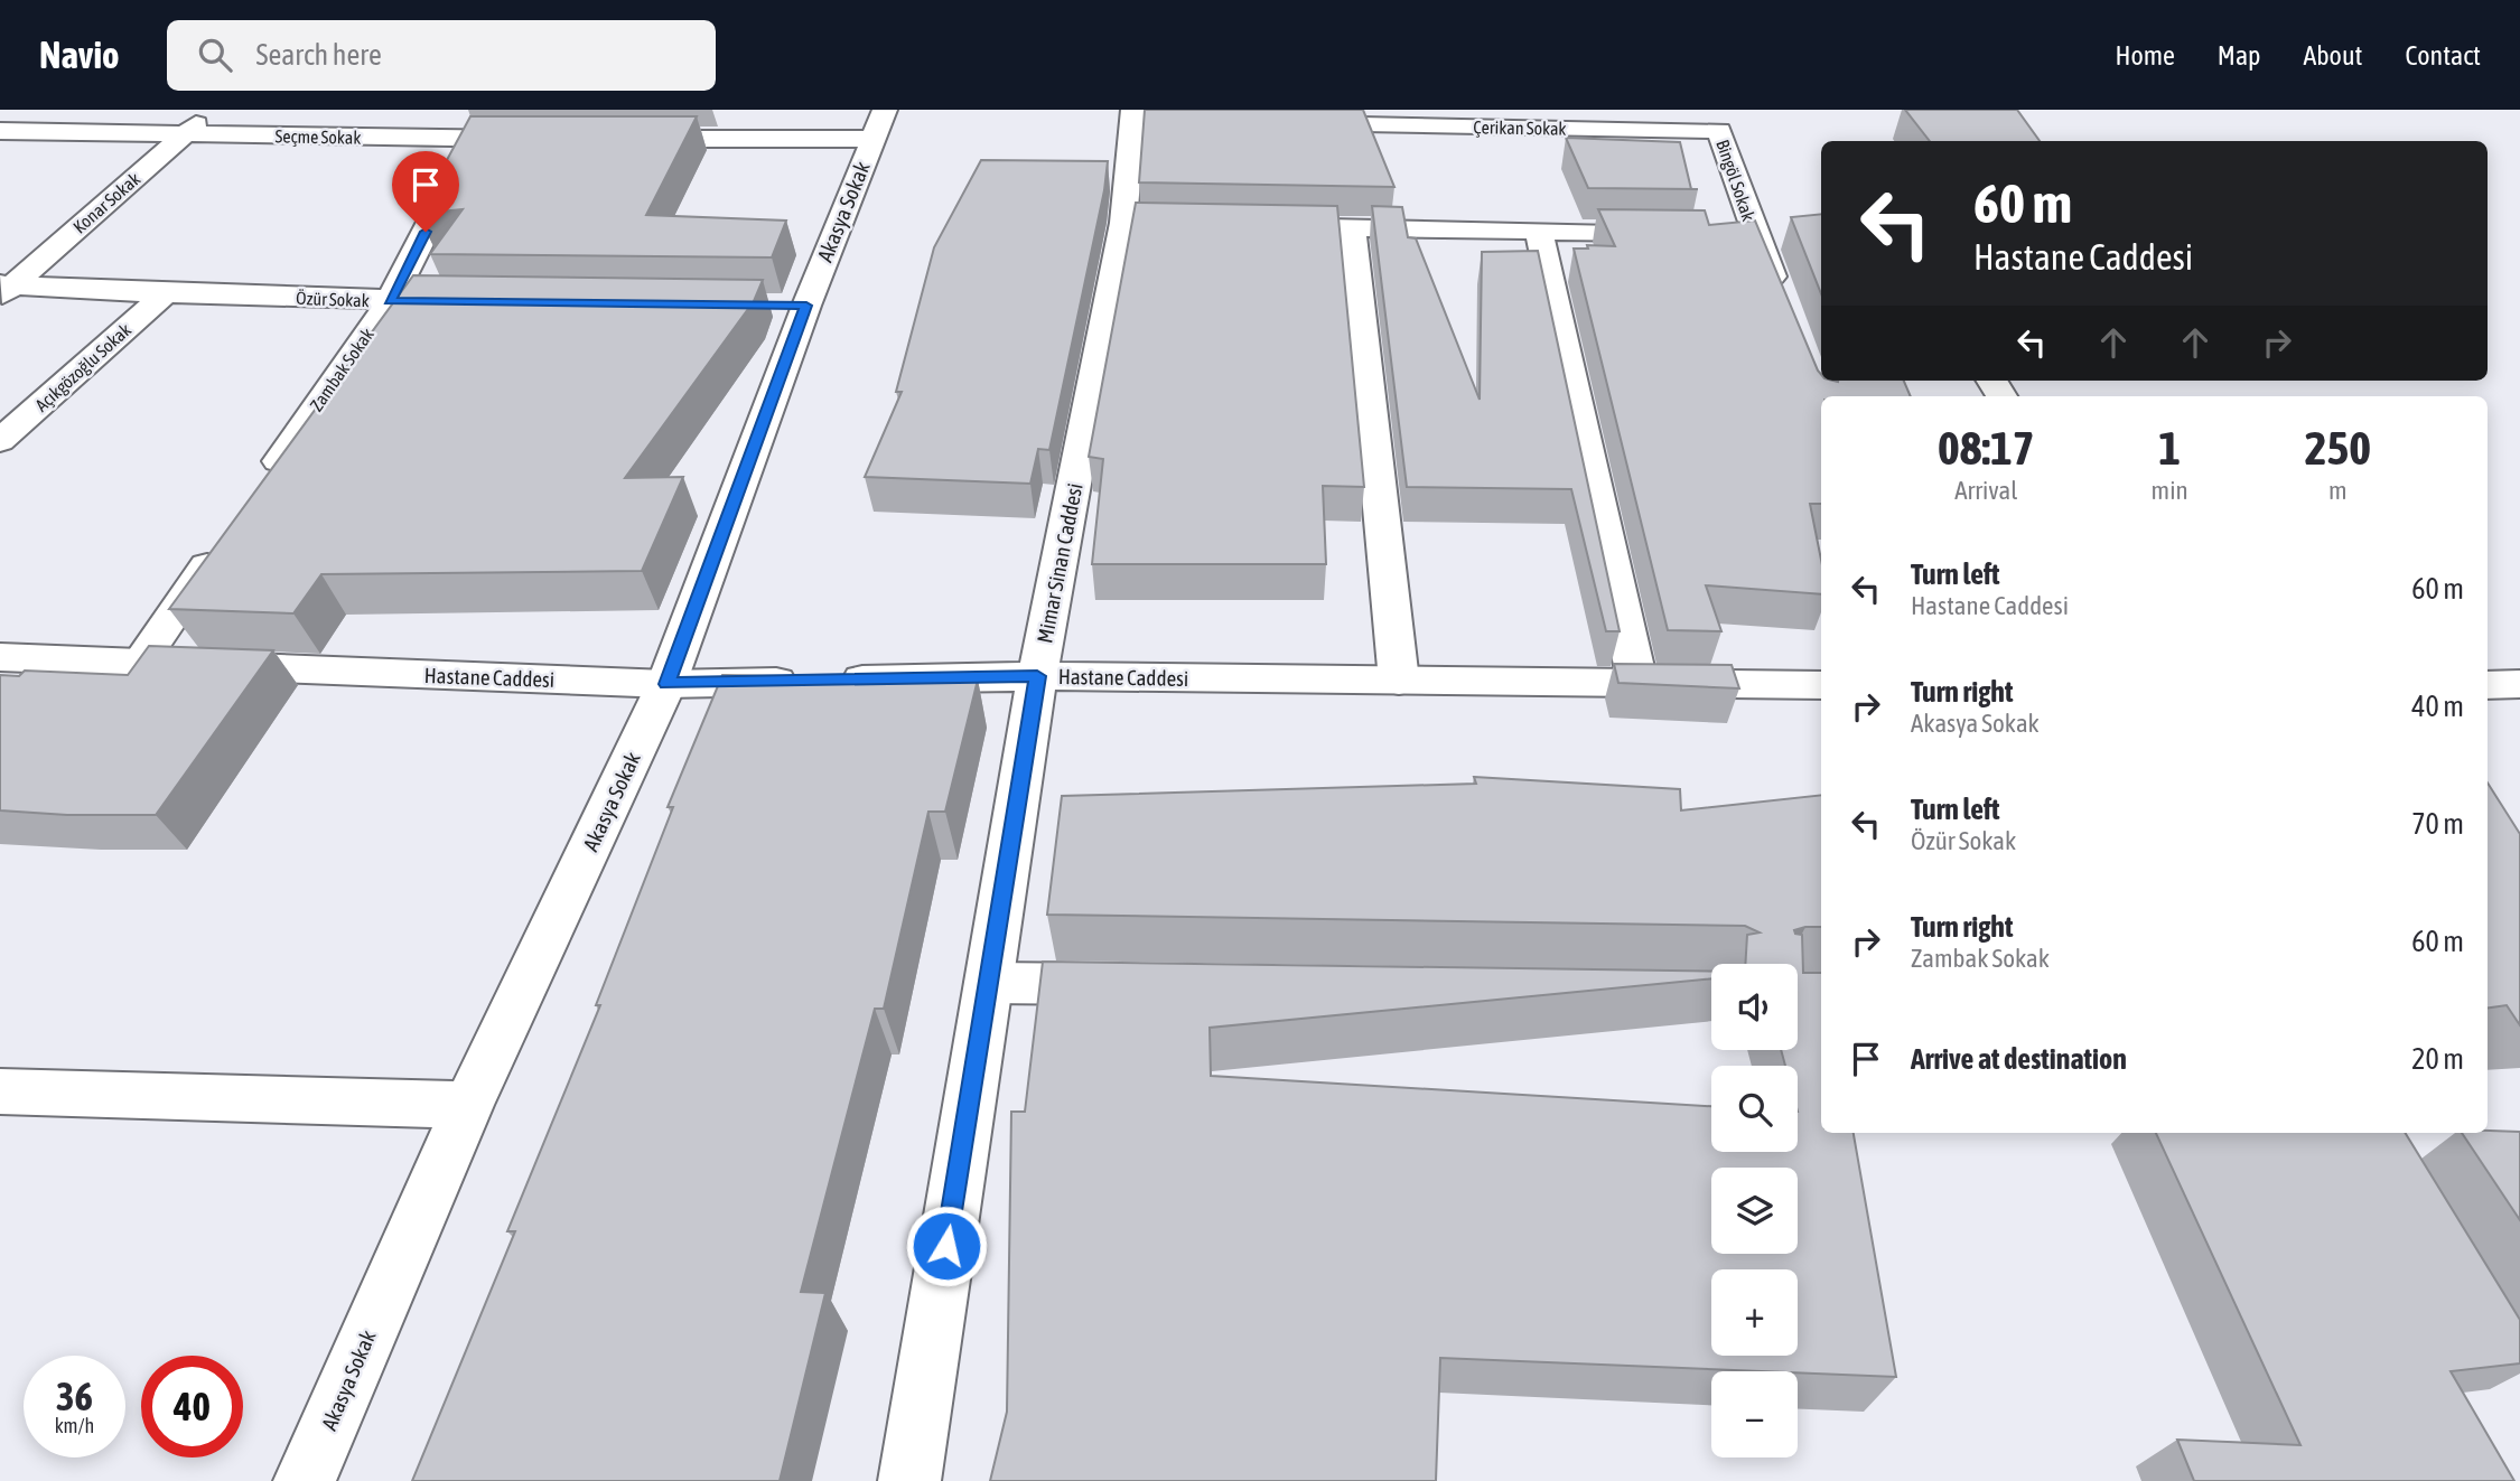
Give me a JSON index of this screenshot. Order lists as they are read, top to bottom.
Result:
{
  "streets": {
    "street": [
      "Çerikan Sokak",
      "Seçme Sokak",
      "Bingöl Sokak",
      "Konar Sokak",
      "Akasya Sokak",
      "Özür Sokak",
      "Açıkgözoğlu Sokak",
      "Zambak Sokak",
      "Mimar Sinan Caddesi",
      "Hastane Caddesi"
    ]
  },
  "crossings": [
    ["Çerikan Sokak", "Bingöl Sokak"],
    ["Seçme Sokak", "Konar Sokak"],
    ["Seçme Sokak", "Zambak Sokak"],
    ["Konar Sokak", "Özür Sokak"],
    ["Akasya Sokak", "Hastane Caddesi"],
    ["Özür Sokak", "Açıkgözoğlu Sokak"],
    ["Özür Sokak", "Zambak Sokak"],
    ["Mimar Sinan Caddesi", "Hastane Caddesi"]
  ],
  "page": {
    "header": "Navio",
    "search": "Search here",
    "nav": [
      "Home",
      "Map",
      "About",
      "Contact"
    ],
    "turn": ["60 m", "Hastane Caddesi"],
    "eta": [
      "08:17",
      "Arrival",
      "1",
      "min",
      "250",
      "m"
    ],
    "list": [
      {
        "name": "Turn left",
        "note": "Hastane Caddesi",
        "value": "60 m"
      },
      {
        "name": "Turn right",
        "note": "Akasya Sokak",
        "value": "40 m"
      },
      {
        "name": "Turn left",
        "note": "Özür Sokak",
        "value": "70 m"
      },
      {
        "name": "Turn right",
        "note": "Zambak Sokak",
        "value": "60 m"
      },
      {
        "name": "Arrive at destination",
        "value": "20 m"
      }
    ],
    "map_buttons": ["+", "−"],
    "speed": "36 km/h",
    "limit": "40"
  }
}
